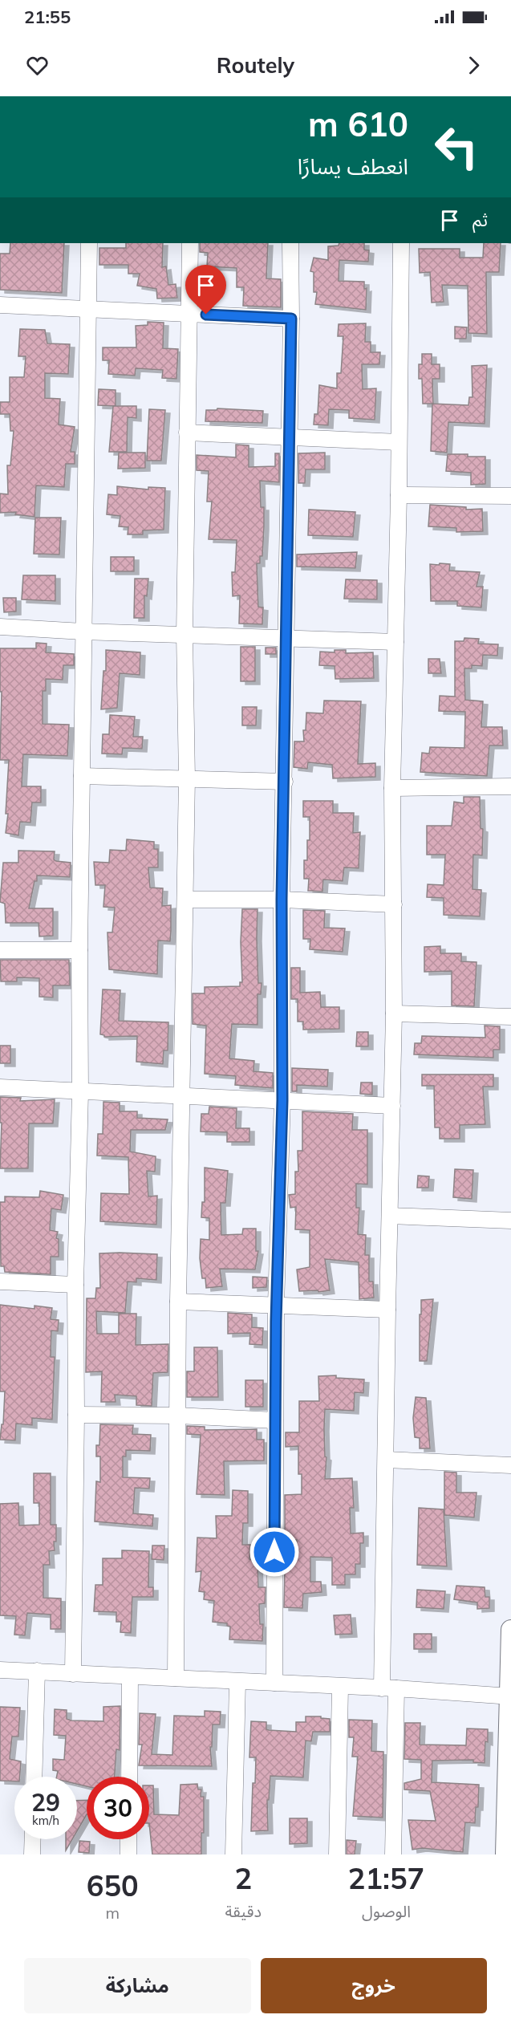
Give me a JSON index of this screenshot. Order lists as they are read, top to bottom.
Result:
{
  "page": {
    "status": "21:55",
    "header": "Routely",
    "turn": ["610 m", "انعطف يسارًا"],
    "then": "ثم",
    "speed": "29 km/h",
    "limit": "30",
    "eta": [
      "21:57",
      "الوصول",
      "2",
      "دقيقة",
      "650",
      "m"
    ],
    "buttons": ["خروج", "مشاركة"]
  }
}
